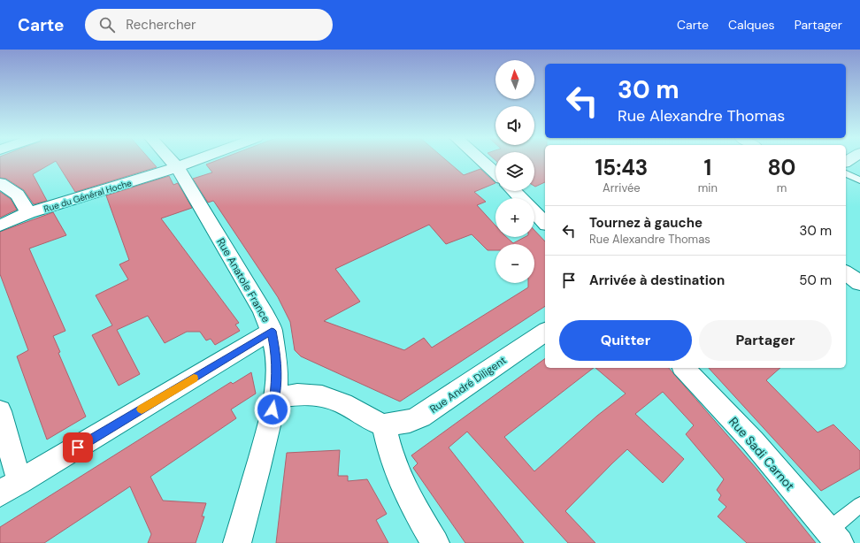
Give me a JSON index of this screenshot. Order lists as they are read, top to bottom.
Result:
{
  "streets": {
    "street": [
      "Rue du Général Hoche",
      "Rue Anatole France",
      "Rue André Diligent",
      "Rue Sadi Carnot"
    ]
  },
  "crossings": [
    ["Rue du Général Hoche", "Rue Anatole France"]
  ],
  "north": "top",
  "page": {
    "header": "Carte",
    "search": "Rechercher",
    "nav": ["Carte", "Calques", "Partager"],
    "map_buttons": ["+", "−"],
    "turn": ["30 m", "Rue Alexandre Thomas"],
    "eta": [
      "15:43",
      "Arrivée",
      "1",
      "min",
      "80",
      "m"
    ],
    "list": [
      {
        "name": "Tournez à gauche",
        "note": "Rue Alexandre Thomas",
        "value": "30 m"
      },
      {
        "name": "Arrivée à destination",
        "value": "50 m"
      }
    ],
    "buttons": ["Quitter", "Partager"]
  }
}
